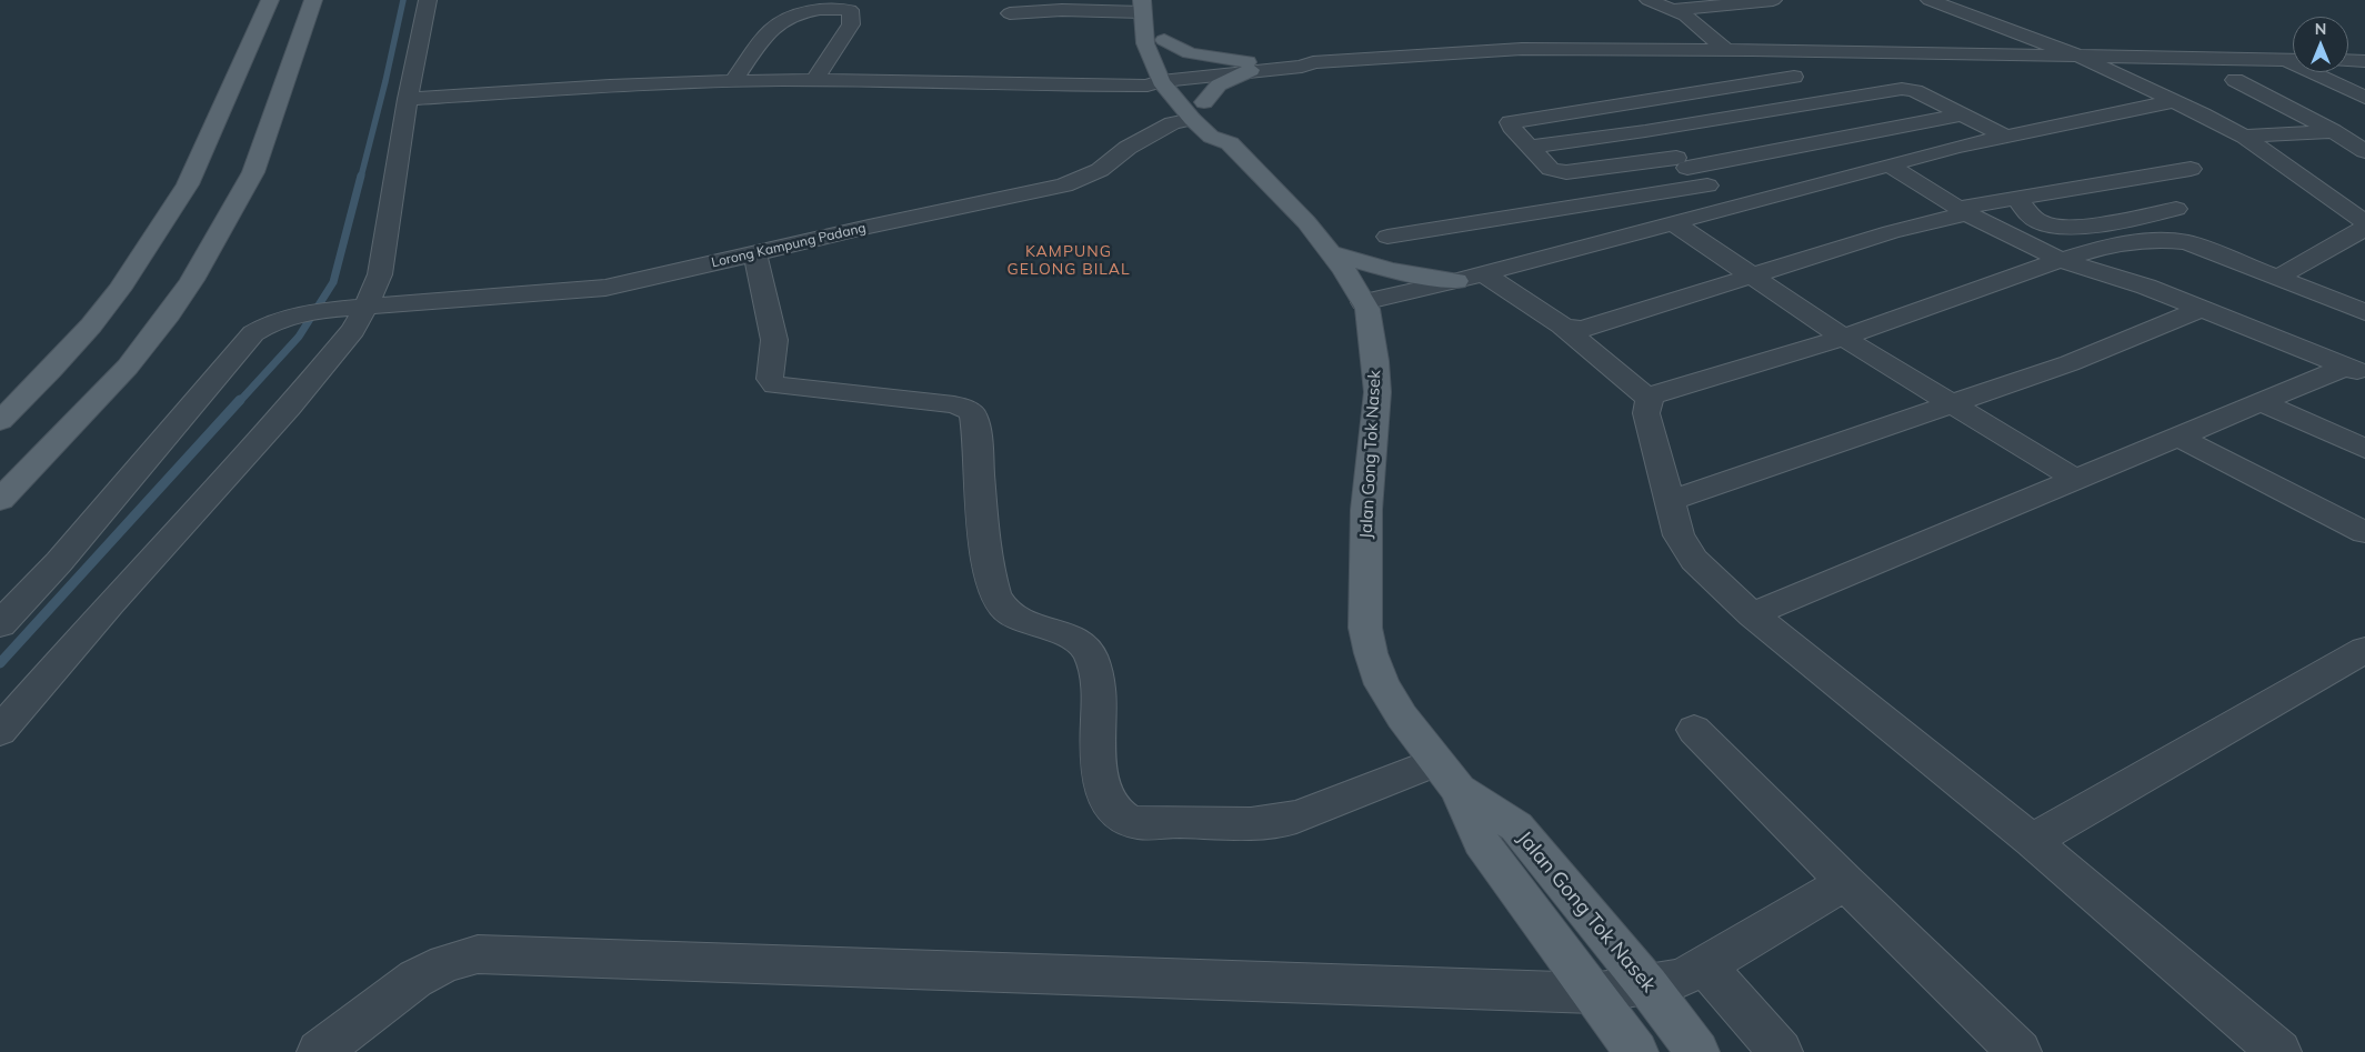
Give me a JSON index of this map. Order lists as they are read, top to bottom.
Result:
{
  "streets": {
    "main road": ["Jalan Gong Tok Nasek"],
    "street": ["Lorong Kampung Padang"]
  },
  "crossings": [
    ["Lorong Kampung Padang", "Jalan Gong Tok Nasek"]
  ],
  "districts": ["KAMPUNG GELONG BILAL"],
  "north": "top"
}
